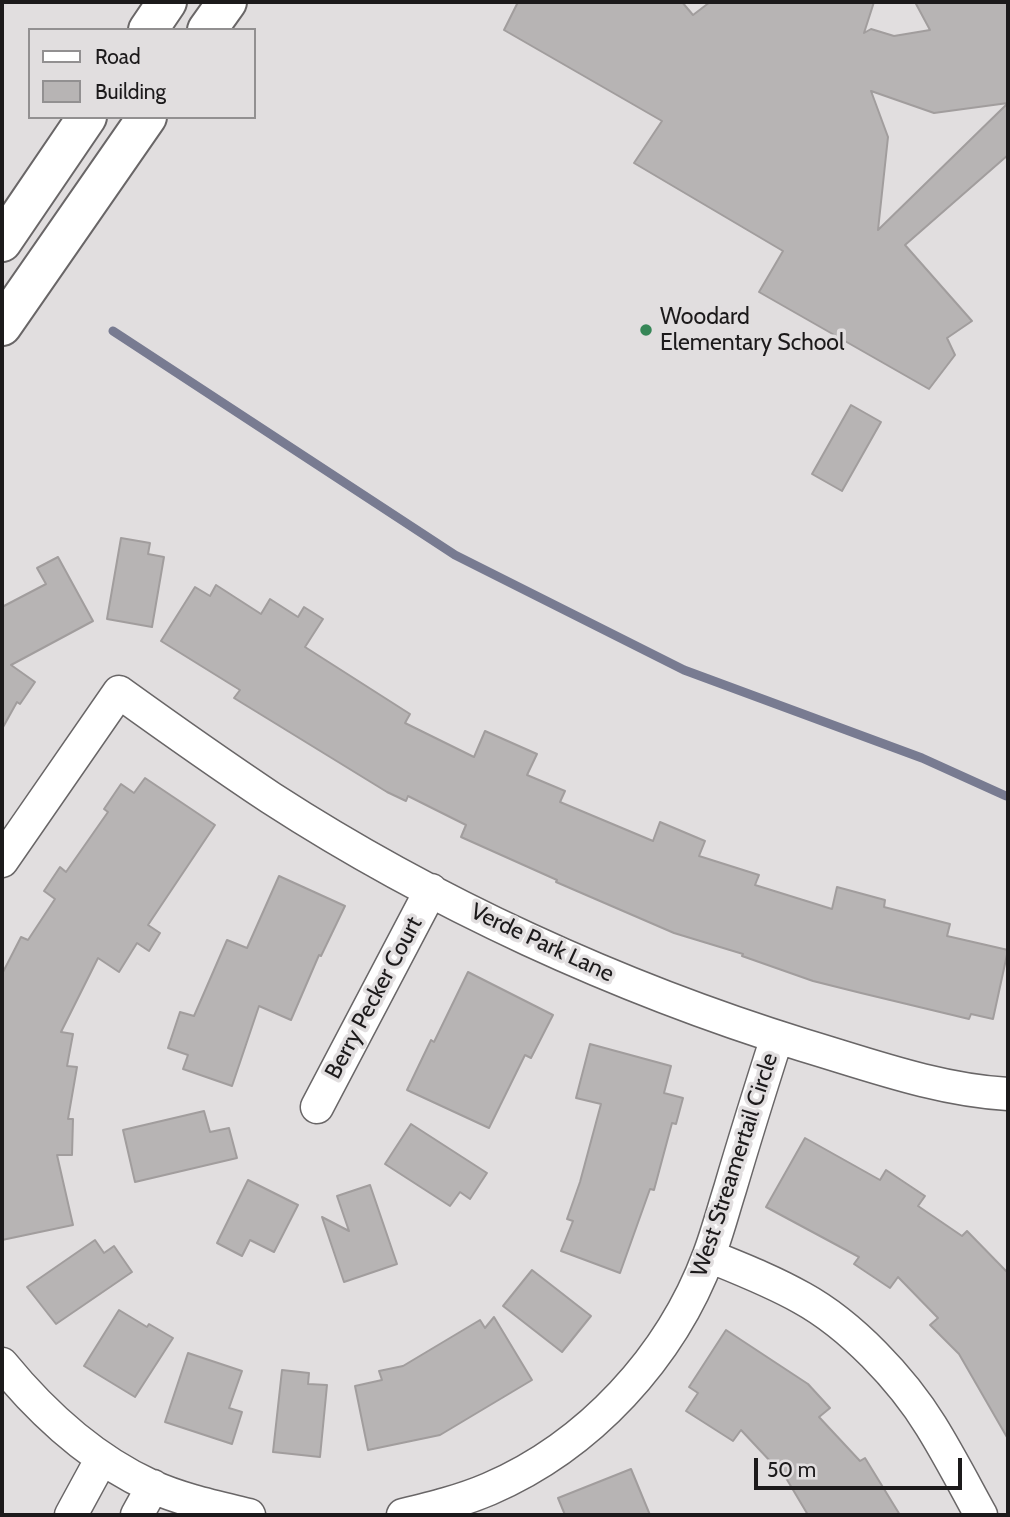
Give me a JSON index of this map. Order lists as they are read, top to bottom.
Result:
{
  "streets": {
    "street": ["Verde Park Lane", "Berry Pecker Court", "West Streamertail Circle"]
  },
  "crossings": [
    ["Verde Park Lane", "Berry Pecker Court"],
    ["Verde Park Lane", "West Streamertail Circle"]
  ],
  "places": ["Woodard Elementary School"],
  "legend": ["Road", "Building"],
  "scale_bar": "50 m"
}
